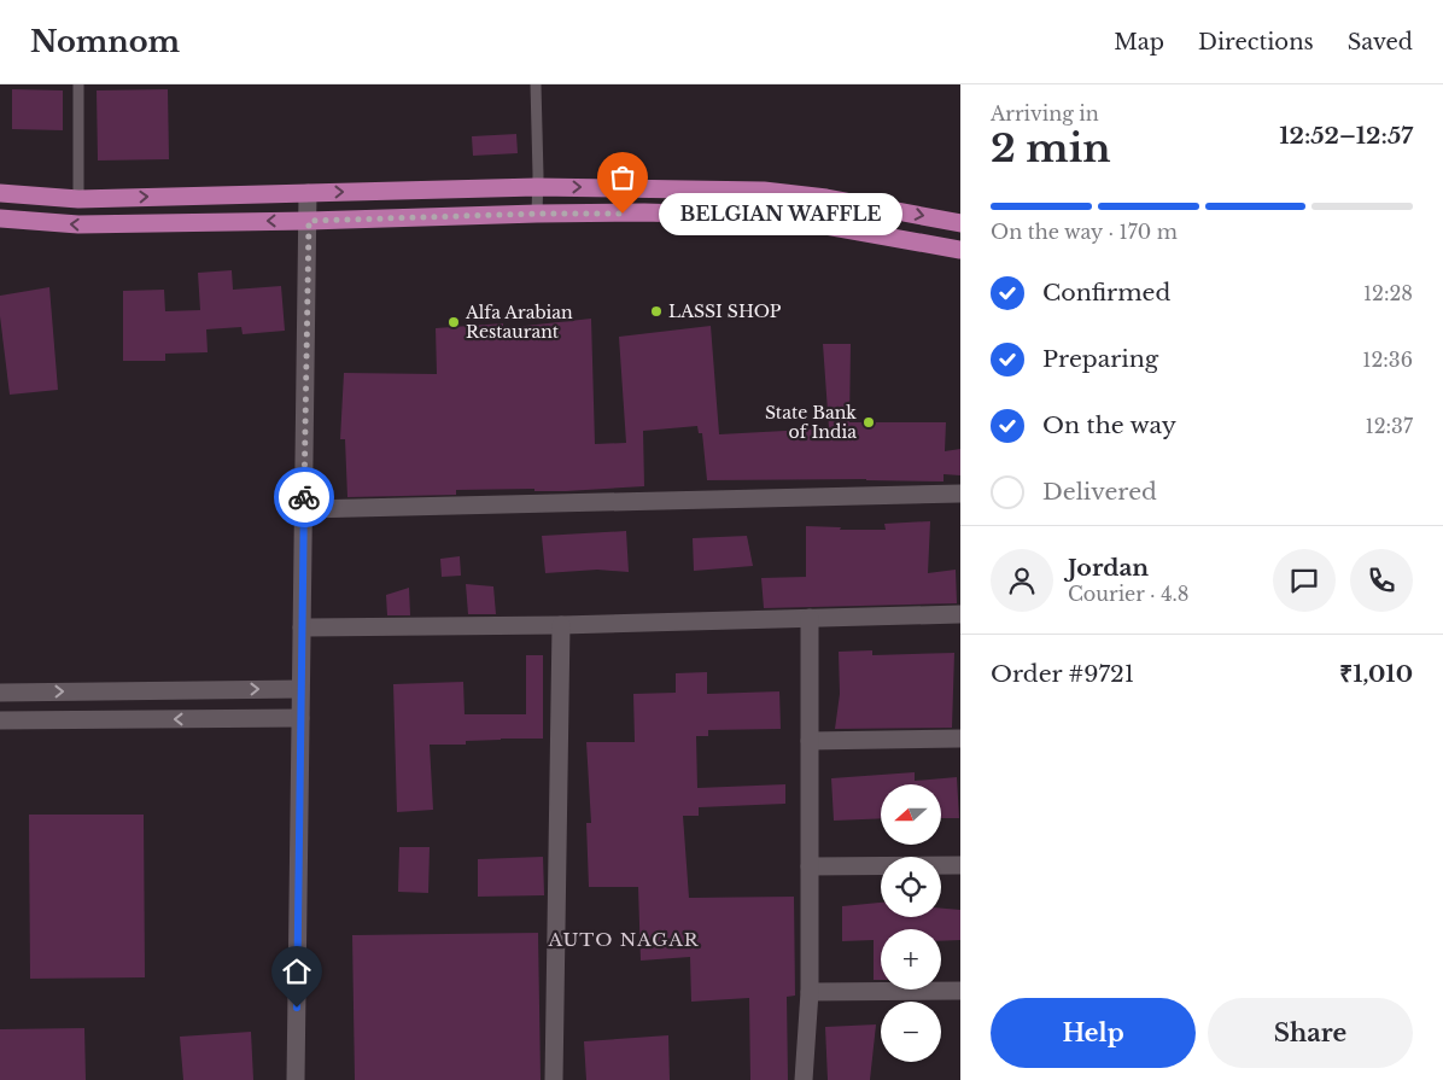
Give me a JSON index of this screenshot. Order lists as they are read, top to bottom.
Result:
{
  "districts": ["AUTO NAGAR"],
  "places": [
    "BELGIAN WAFFLE",
    "LASSI SHOP",
    "Alfa Arabian Restaurant",
    "State Bank of India"
  ],
  "north": "left",
  "page": {
    "header": "Nomnom",
    "nav": ["Map", "Directions", "Saved"],
    "heading": ["2 min", "Arriving in", "12:52–12:57"],
    "panel": [
      "Jordan",
      "Courier · 4.8",
      "Order #9721",
      "₹1,010"
    ],
    "bar": "On the way · 170 m",
    "bubble": "BELGIAN WAFFLE",
    "list": [
      ["Confirmed", "12:28"],
      ["Preparing", "12:36"],
      ["On the way", "12:37"],
      "Delivered"
    ],
    "map_buttons": ["+", "−"],
    "buttons": ["Help", "Share"]
  }
}
